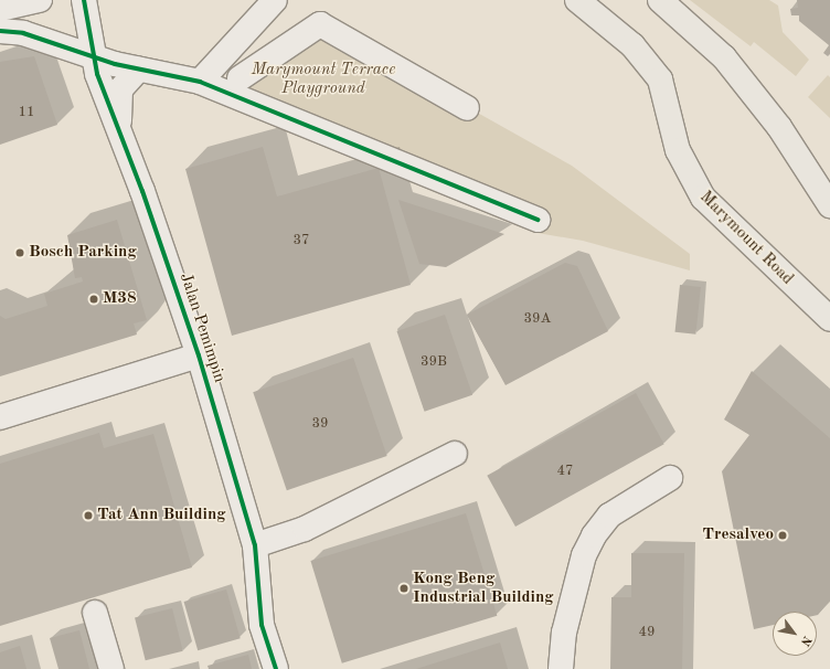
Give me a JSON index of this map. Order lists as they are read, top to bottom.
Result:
{
  "streets": {
    "main road": ["Marymount Road"],
    "street": ["Jalan Pemimpin"]
  },
  "parks": ["Marymount Terrace Playground"],
  "places": [
    "Bosch Parking",
    "M38",
    "Tat Ann Building",
    "Tresalveo",
    "Kong Beng Industrial Building"
  ],
  "house_numbers": [
    "11",
    "37",
    "39A",
    "39B",
    "39",
    "47",
    "49"
  ],
  "north": "bottom right"
}
